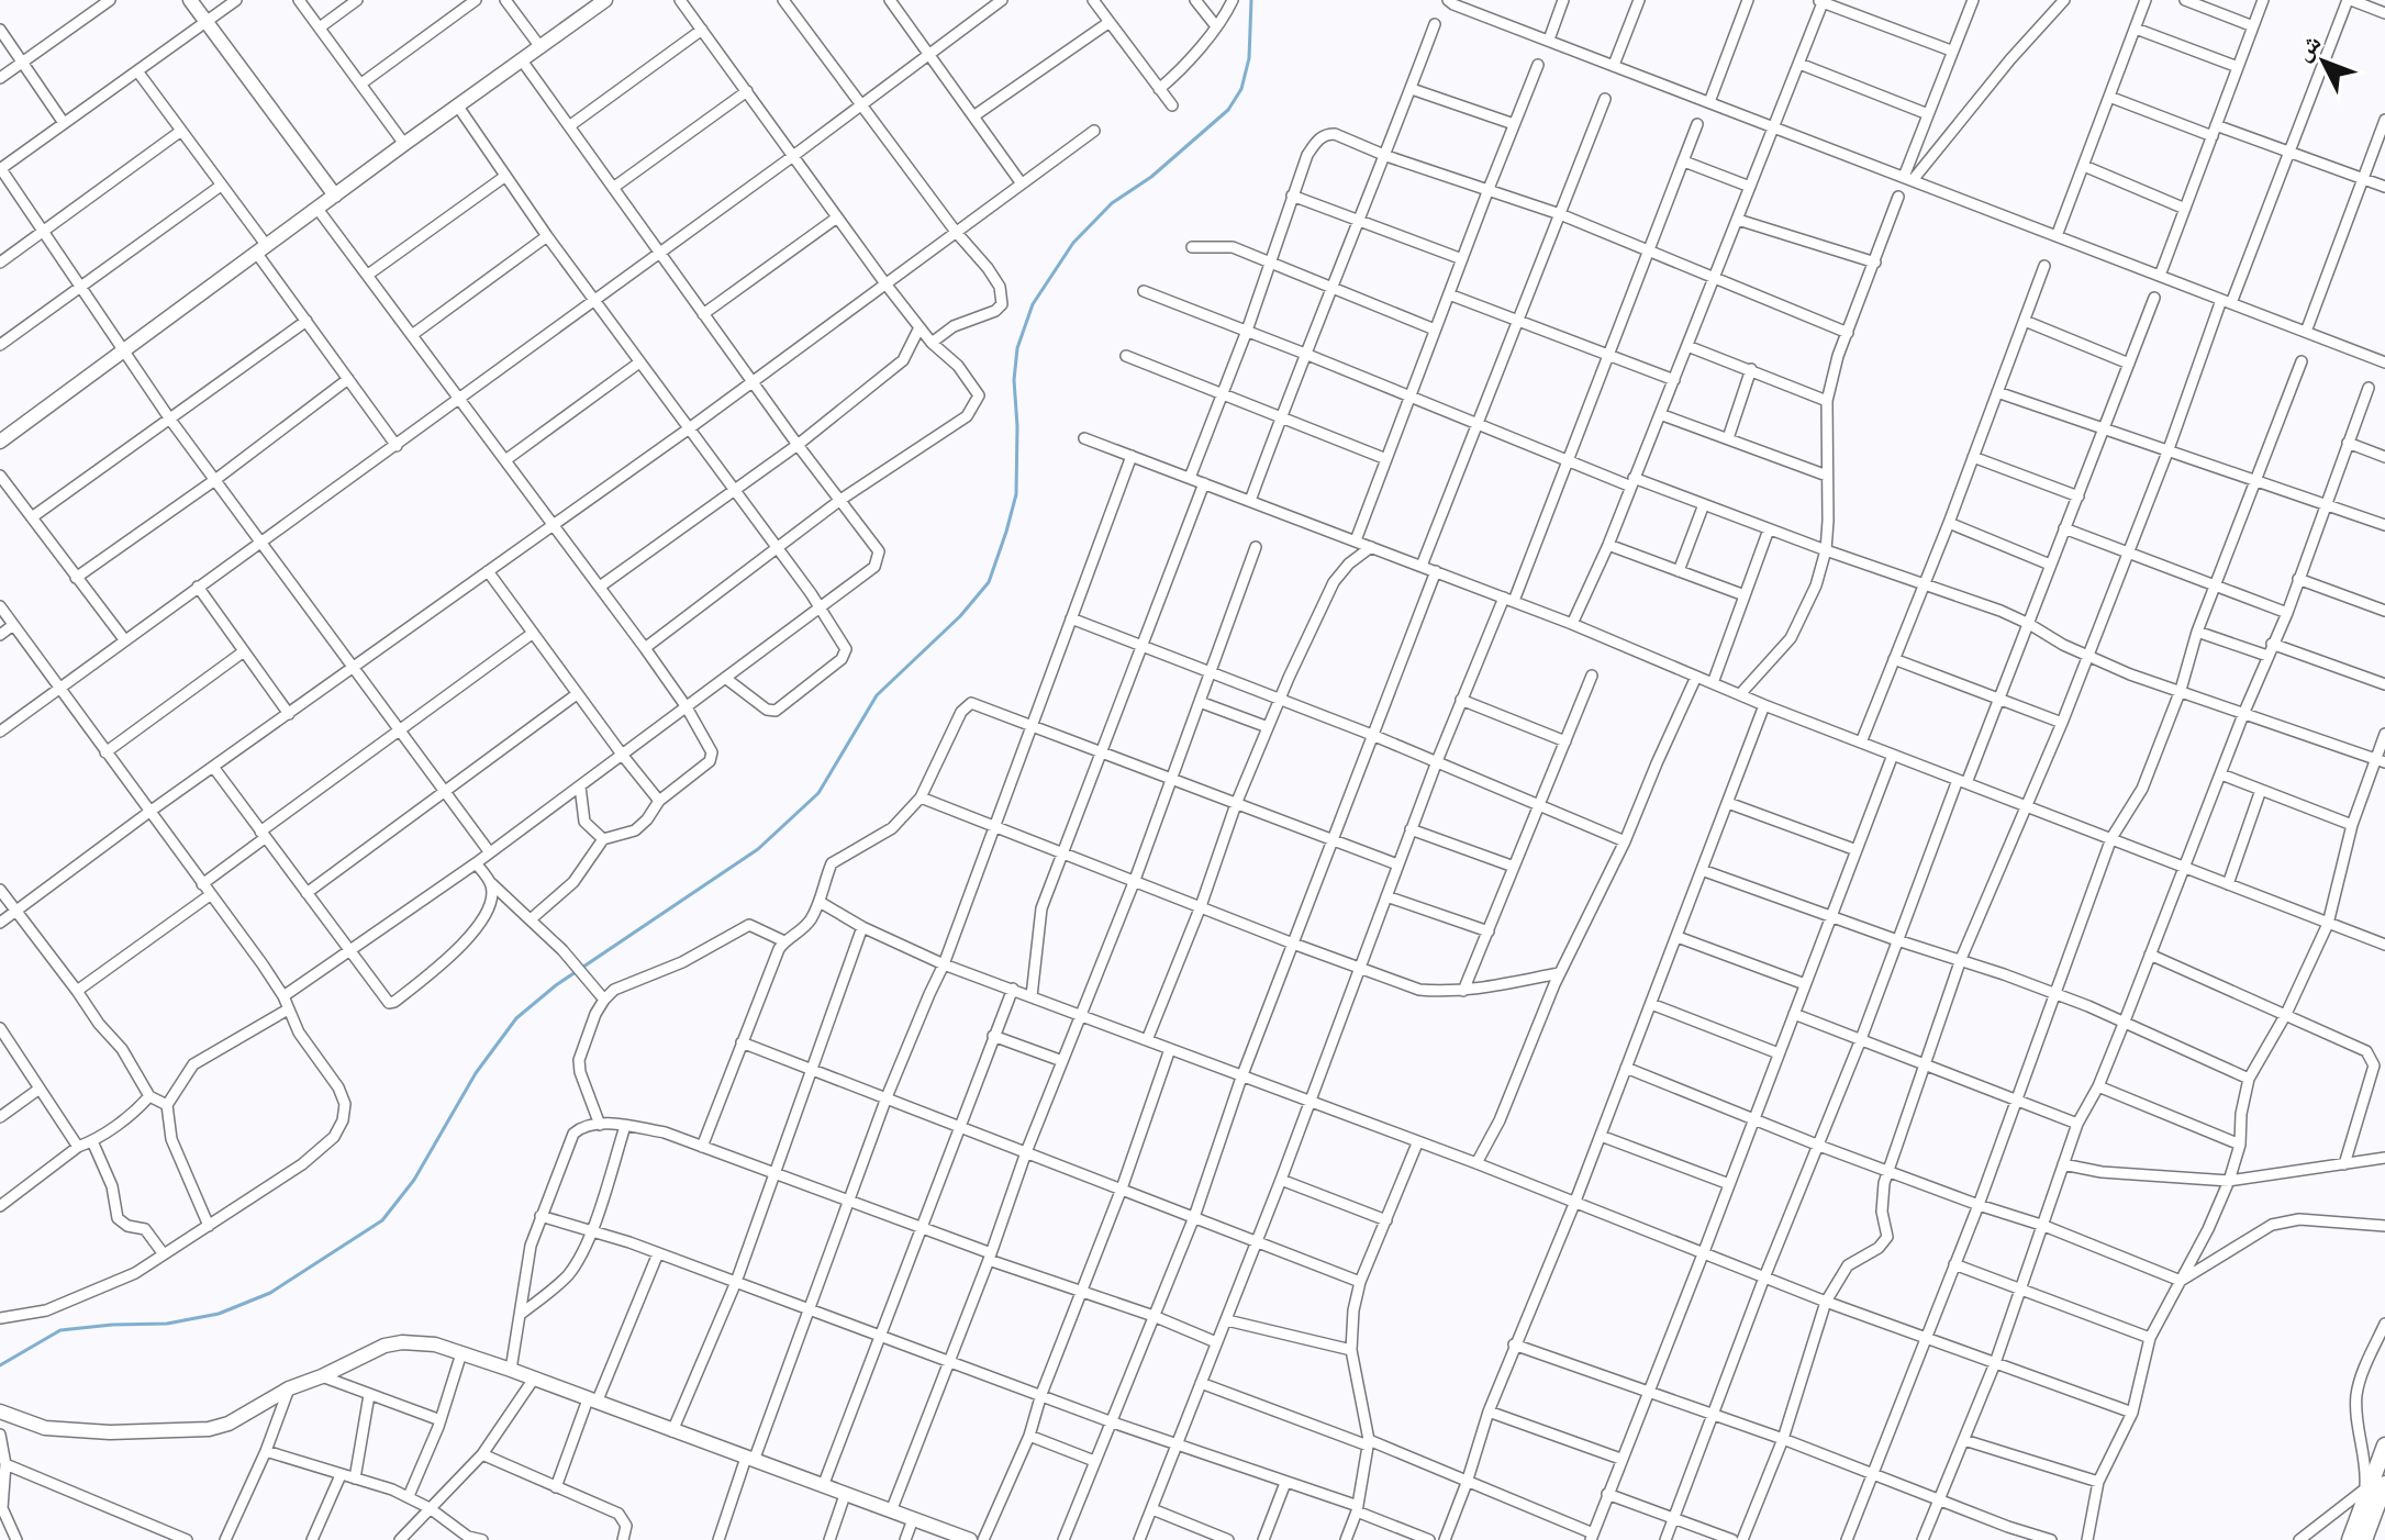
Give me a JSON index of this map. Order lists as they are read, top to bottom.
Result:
{
  "north": "top left"
}
